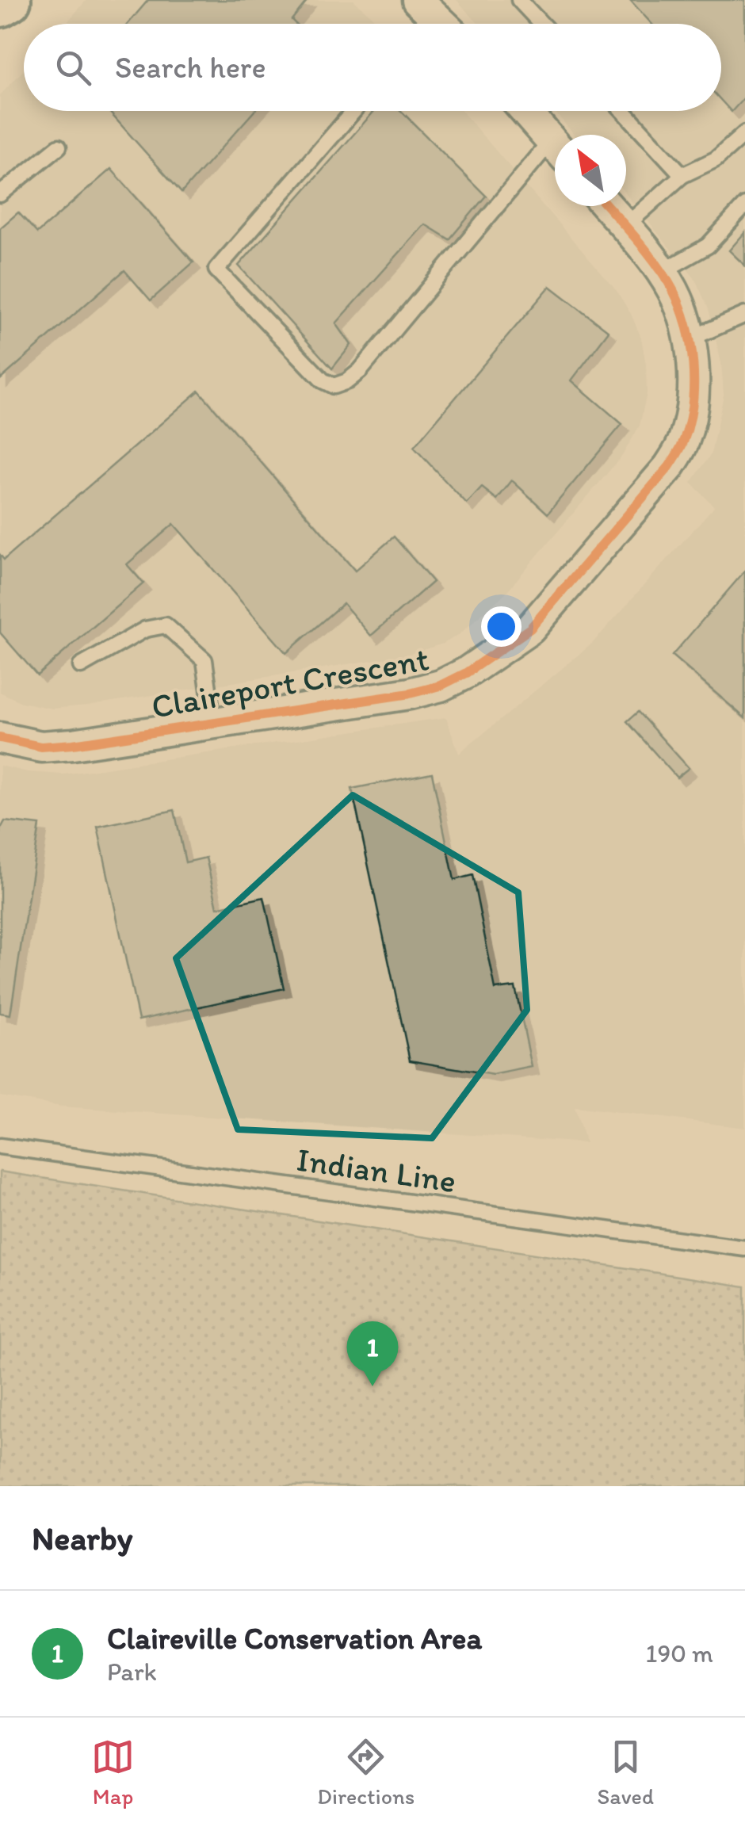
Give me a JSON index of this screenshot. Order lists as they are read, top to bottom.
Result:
{
  "streets": {
    "street": ["Claireport Crescent"],
    "lane": ["Indian Line"]
  },
  "north": "top left",
  "page": {
    "search": "Search here",
    "pins": "1",
    "heading": "Nearby",
    "list": [
      {
        "mark": "1",
        "name": "Claireville Conservation Area",
        "note": "Park",
        "value": "190 m"
      }
    ],
    "nav": ["Map", "Directions", "Saved"]
  }
}
